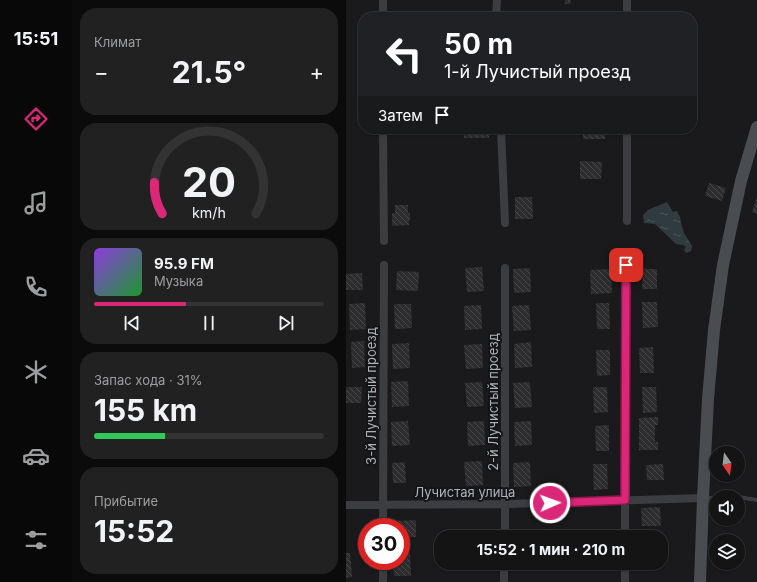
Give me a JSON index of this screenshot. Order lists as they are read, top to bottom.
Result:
{
  "streets": {
    "street": ["3-й Лучистый проезд", "2-й Лучистый проезд", "Лучистая улица"]
  },
  "crossings": [
    ["3-й Лучистый проезд", "Лучистая улица"],
    ["2-й Лучистый проезд", "Лучистая улица"]
  ],
  "north": "bottom",
  "page": {
    "tabs": "15:51",
    "tile": [
      "Климат",
      ["Запас хода · 31%", "155 km"],
      ["Прибытие", "15:52"]
    ],
    "turn": ["50 m", "1-й Лучистый проезд"],
    "heat": ["−", "21.5°", "+"],
    "then": "Затем",
    "song": ["95.9 FM", "Музыка"],
    "limit": "30",
    "trip": "15:52 · 1 мин · 210 m",
    "gauge": ["20", "km/h"]
  }
}
